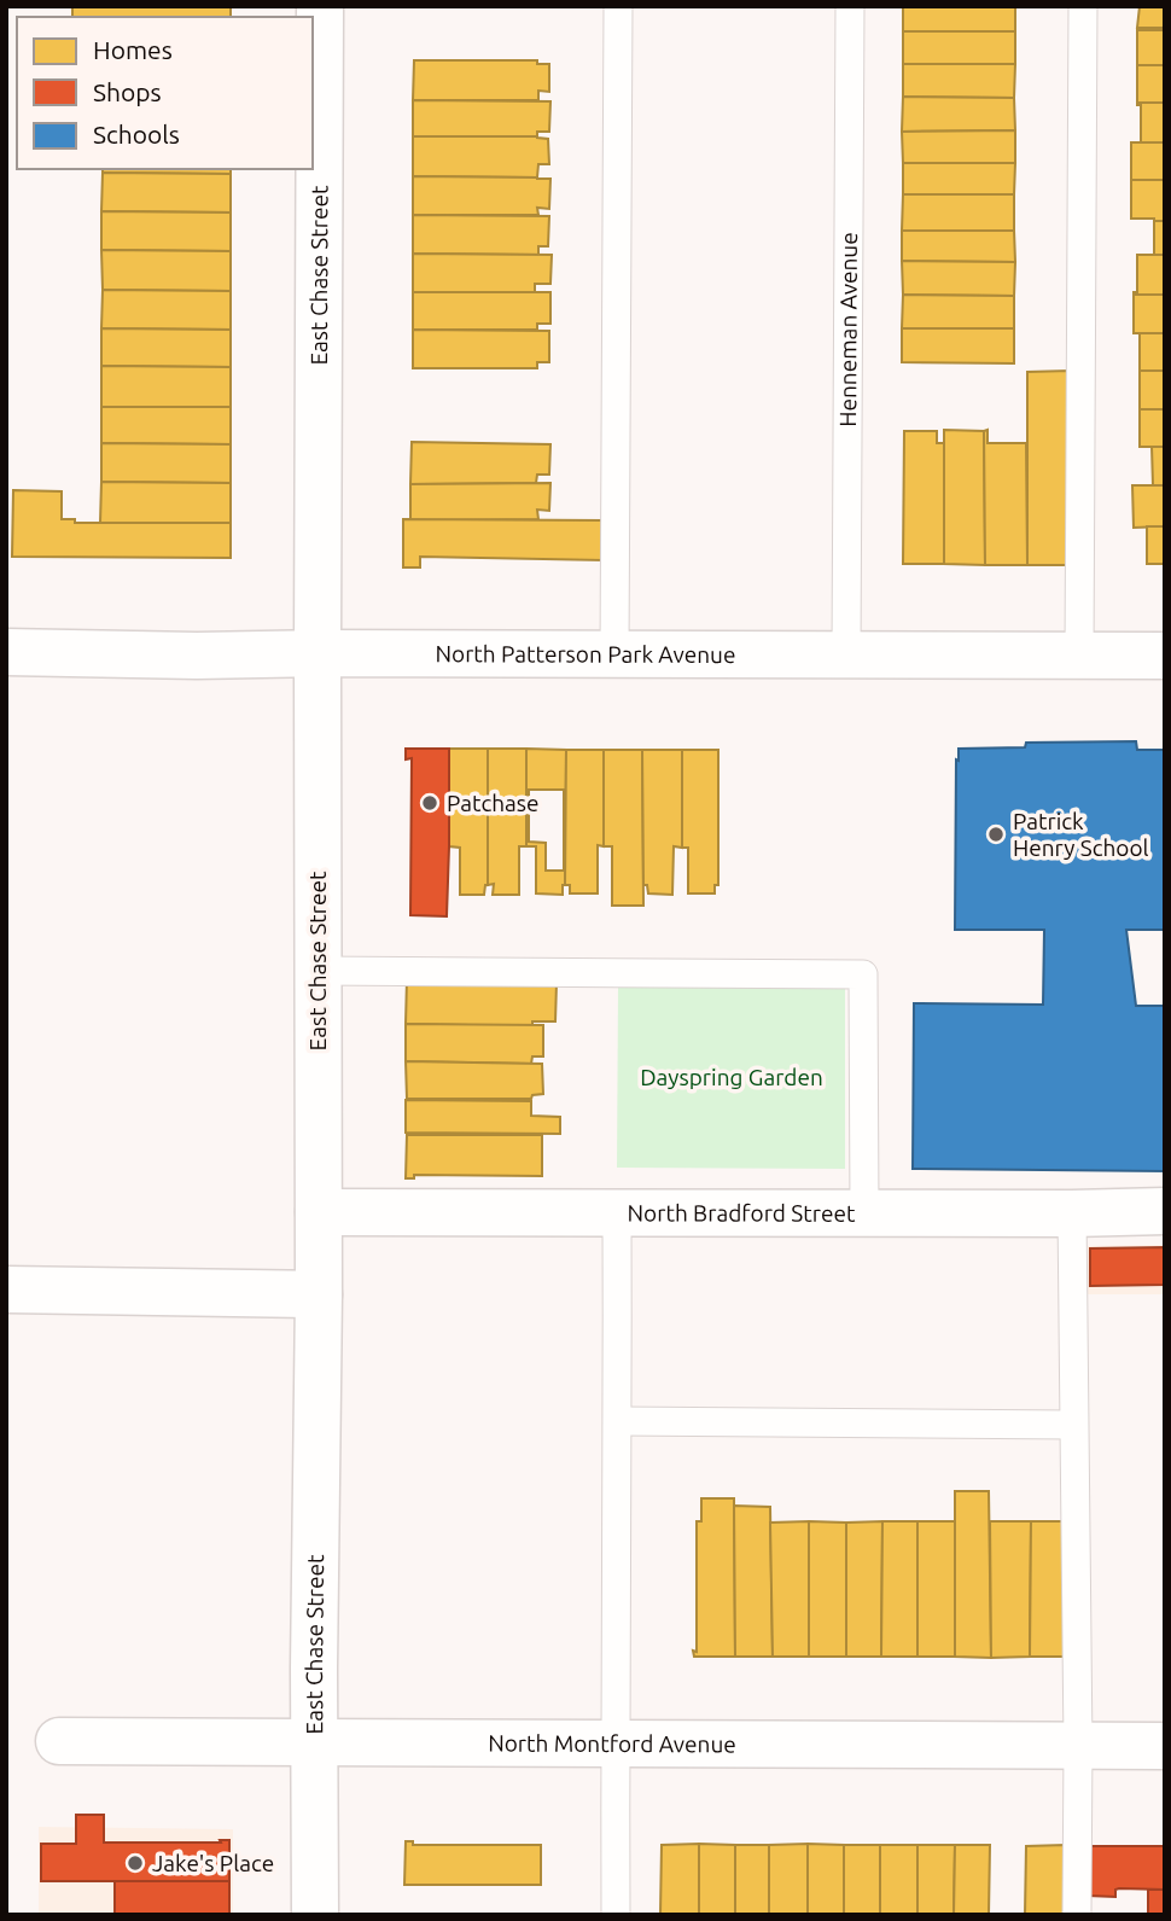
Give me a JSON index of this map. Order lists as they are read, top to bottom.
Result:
{
  "streets": {
    "street": [
      "East Chase Street",
      "North Patterson Park Avenue",
      "North Bradford Street",
      "North Montford Avenue"
    ],
    "lane": ["Henneman Avenue"]
  },
  "crossings": [
    ["East Chase Street", "North Patterson Park Avenue"],
    ["East Chase Street", "North Bradford Street"],
    ["East Chase Street", "North Montford Avenue"],
    ["Henneman Avenue", "North Patterson Park Avenue"]
  ],
  "parks": ["Dayspring Garden"],
  "places": ["Patchase", "Patrick Henry School", "Jake's Place"],
  "legend": ["Homes", "Shops", "Schools"]
}
